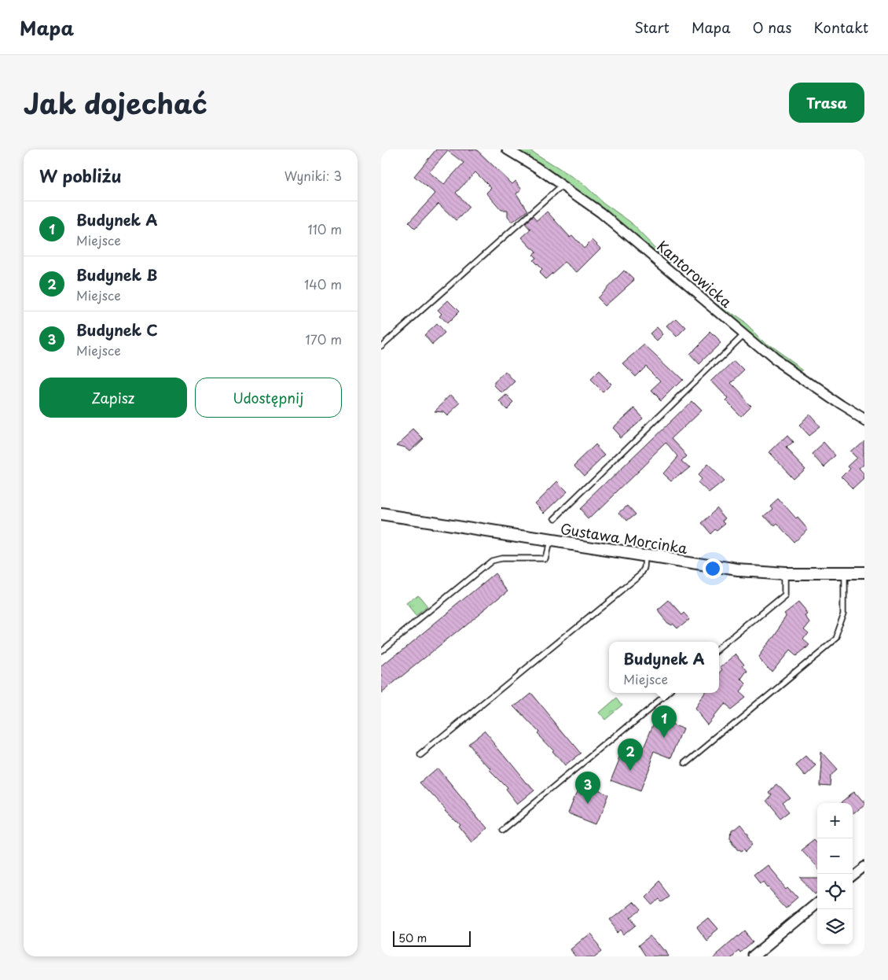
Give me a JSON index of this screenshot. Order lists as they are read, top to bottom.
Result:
{
  "streets": {
    "street": ["Kantorowicka", "Gustawa Morcinka"]
  },
  "scale_bar": "50 m",
  "page": {
    "header": "Mapa",
    "nav": [
      "Start",
      "Mapa",
      "O nas",
      "Kontakt"
    ],
    "title": "Jak dojechać",
    "buttons": [
      "Trasa",
      ["Zapisz", "Udostępnij"]
    ],
    "heading": ["W pobliżu", "Wyniki: 3"],
    "list": [
      {
        "mark": "1",
        "name": "Budynek A",
        "note": "Miejsce",
        "value": "110 m"
      },
      {
        "mark": "2",
        "name": "Budynek B",
        "note": "Miejsce",
        "value": "140 m"
      },
      {
        "mark": "3",
        "name": "Budynek C",
        "note": "Miejsce",
        "value": "170 m"
      }
    ],
    "popup": ["Budynek A", "Miejsce"],
    "pins": ["1", "2", "3"],
    "map_buttons": ["+", "−"],
    "scale": "50 m"
  }
}
